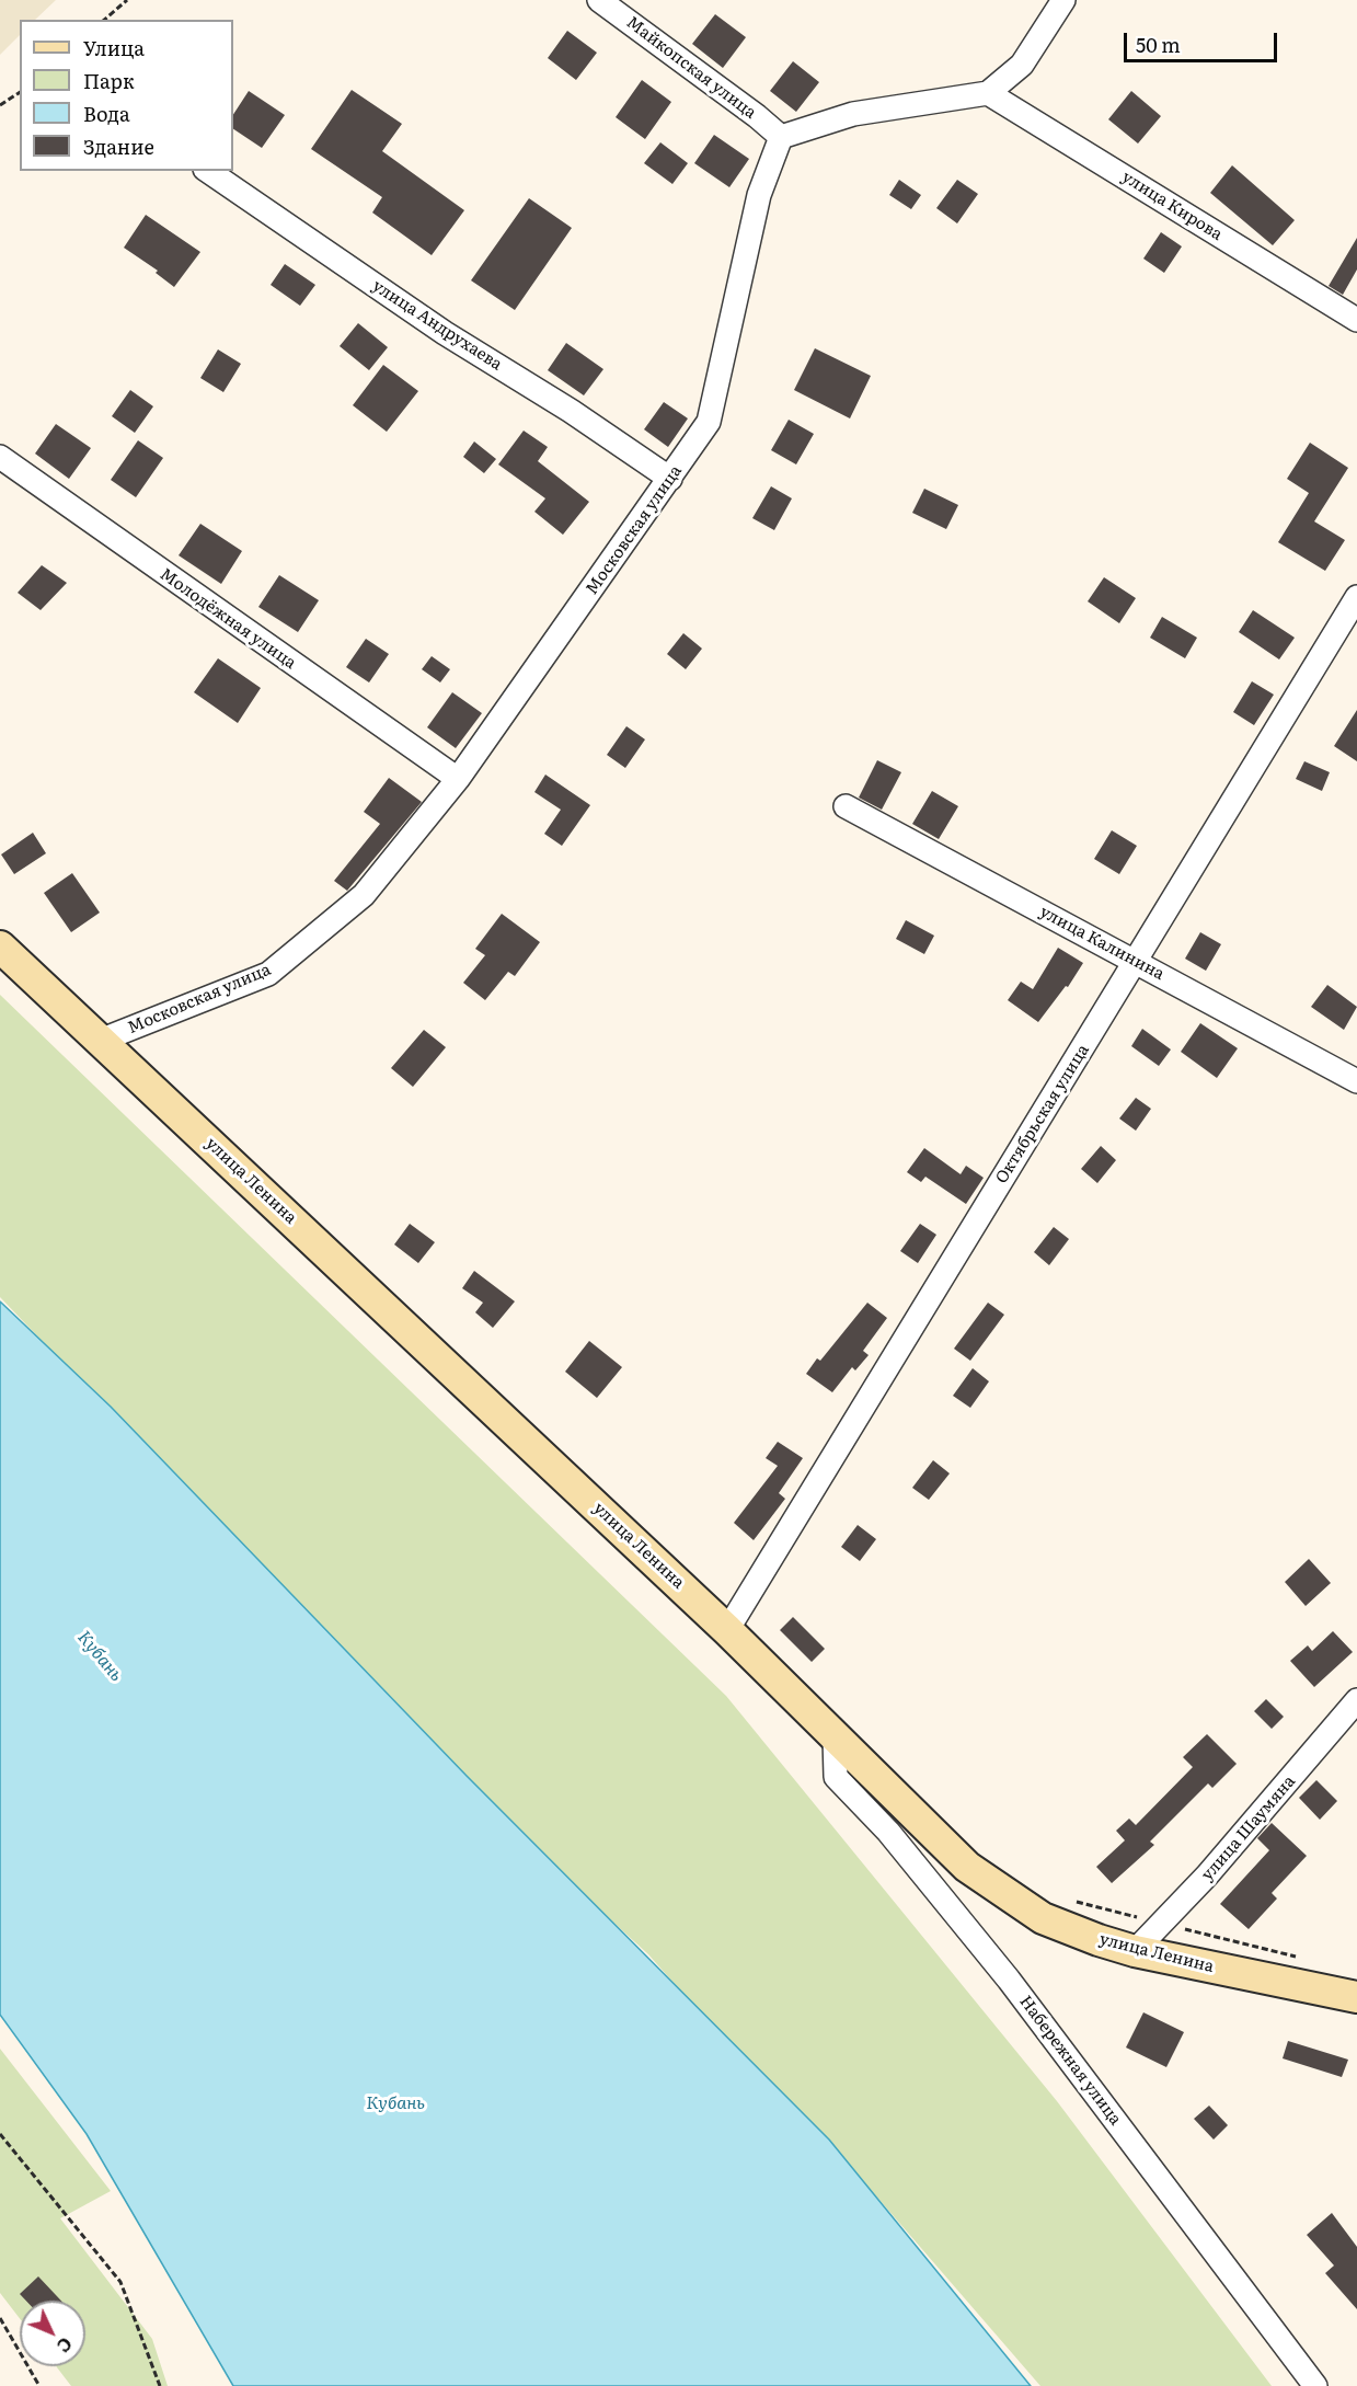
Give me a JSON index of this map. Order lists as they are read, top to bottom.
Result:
{
  "streets": {
    "street": [
      "Майкопская улица",
      "улица Кирова",
      "улица Андрухаева",
      "Московская улица",
      "Молодёжная улица",
      "улица Калинина",
      "Октябрьская улица",
      "улица Ленина",
      "улица Шаумяна",
      "Набережная улица"
    ]
  },
  "crossings": [
    ["Майкопская улица", "Московская улица"],
    ["улица Андрухаева", "Московская улица"],
    ["Московская улица", "Молодёжная улица"],
    ["Московская улица", "улица Ленина"],
    ["улица Калинина", "Октябрьская улица"],
    ["Октябрьская улица", "улица Ленина"],
    ["улица Ленина", "улица Шаумяна"],
    ["улица Ленина", "Набережная улица"]
  ],
  "water": ["Кубань"],
  "legend": [
    "Улица",
    "Парк",
    "Вода",
    "Здание"
  ],
  "scale_bar": "50 m",
  "north": "bottom right"
}
